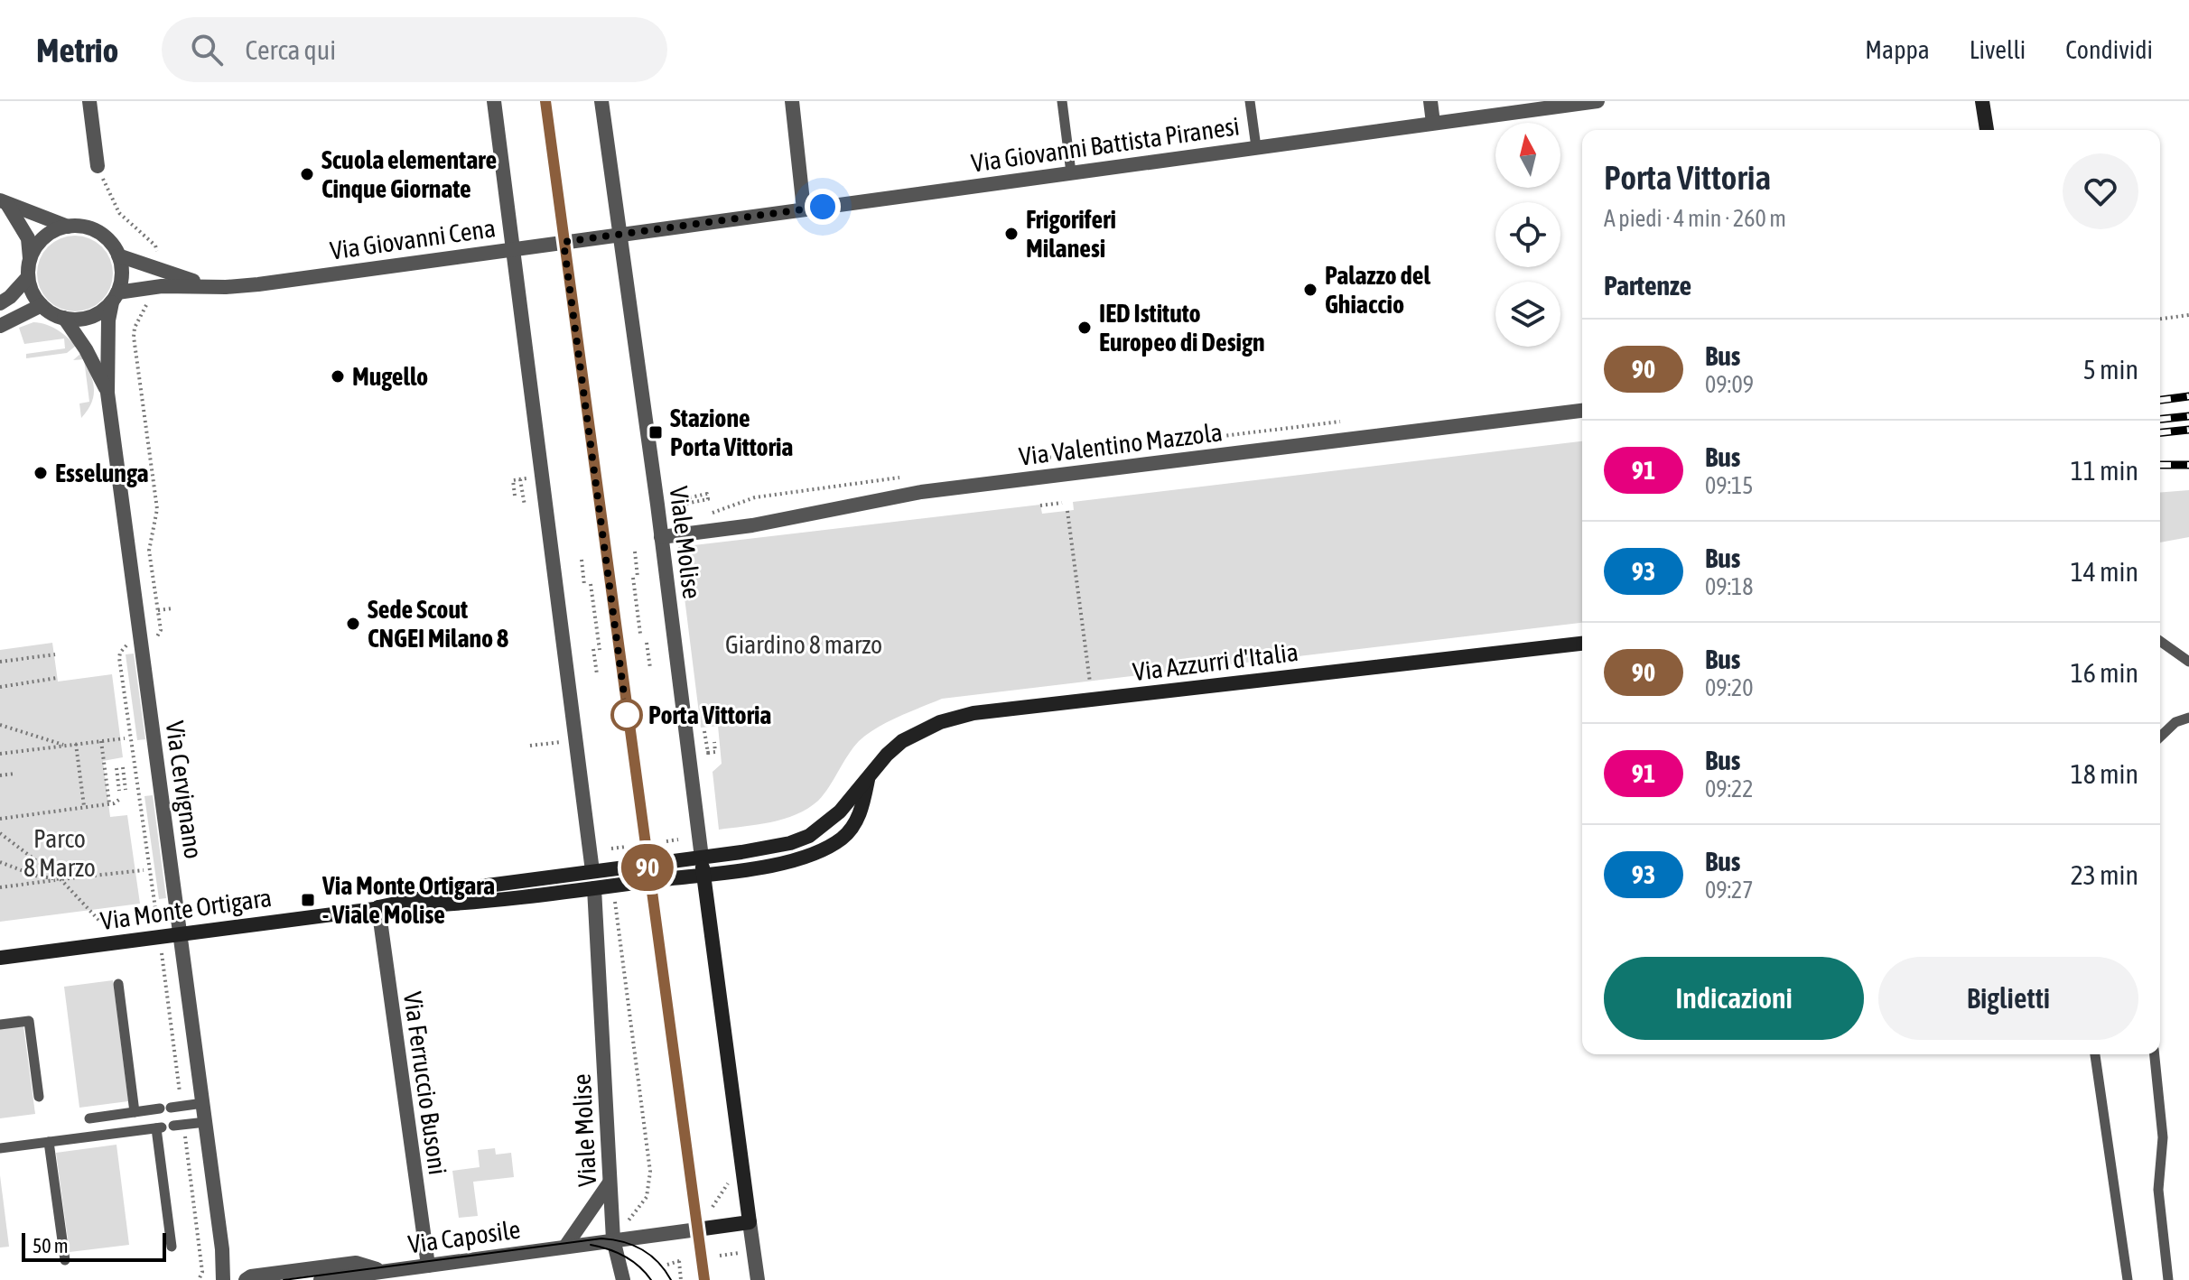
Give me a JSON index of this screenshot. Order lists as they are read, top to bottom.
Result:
{
  "streets": {
    "street": [
      "Via Giovanni Battista Piranesi",
      "Via Giovanni Cena",
      "Via Valentino Mazzola",
      "Viale Molise",
      "Via Azzurri d'Italia",
      "Via Cervignano",
      "Via Monte Ortigara",
      "Via Ferruccio Busoni",
      "Via Caposile"
    ]
  },
  "crossings": [
    ["Via Giovanni Battista Piranesi", "Via Giovanni Cena"],
    ["Via Giovanni Battista Piranesi", "Viale Molise"],
    ["Via Giovanni Cena", "Viale Molise"],
    ["Via Giovanni Cena", "Via Cervignano"],
    ["Via Valentino Mazzola", "Viale Molise"],
    ["Viale Molise", "Via Azzurri d'Italia"],
    ["Viale Molise", "Via Monte Ortigara"],
    ["Viale Molise", "Via Caposile"],
    ["Via Cervignano", "Via Monte Ortigara"],
    ["Via Monte Ortigara", "Via Ferruccio Busoni"],
    ["Via Ferruccio Busoni", "Via Caposile"]
  ],
  "parks": ["Giardino 8 marzo", "Parco 8 Marzo"],
  "places": {
    "other": [
      "Scuola elementare Cinque Giornate",
      "Frigoriferi Milanesi",
      "Palazzo del Ghiaccio",
      "IED Istituto Europeo di Design",
      "Mugello",
      "Esselunga",
      "Sede Scout CNGEI Milano 8",
      "Porta Vittoria"
    ],
    "transit": ["Stazione Porta Vittoria", "Via Monte Ortigara - Viale Molise"]
  },
  "lines": ["bus line 90"],
  "scale_bar": "50 m",
  "north": "top",
  "page": {
    "header": "Metrio",
    "search": "Cerca qui",
    "nav": ["Mappa", "Livelli", "Condividi"],
    "on_map": "90",
    "heading": [
      ["Porta Vittoria", "A piedi · 4 min · 260 m"],
      "Partenze"
    ],
    "list": [
      {
        "mark": "90",
        "name": "Bus",
        "note": "09:09",
        "value": "5 min"
      },
      {
        "mark": "91",
        "name": "Bus",
        "note": "09:15",
        "value": "11 min"
      },
      {
        "mark": "93",
        "name": "Bus",
        "note": "09:18",
        "value": "14 min"
      },
      {
        "mark": "90",
        "name": "Bus",
        "note": "09:20",
        "value": "16 min"
      },
      {
        "mark": "91",
        "name": "Bus",
        "note": "09:22",
        "value": "18 min"
      },
      {
        "mark": "93",
        "name": "Bus",
        "note": "09:27",
        "value": "23 min"
      }
    ],
    "buttons": ["Indicazioni", "Biglietti"],
    "scale": "50 m"
  }
}
